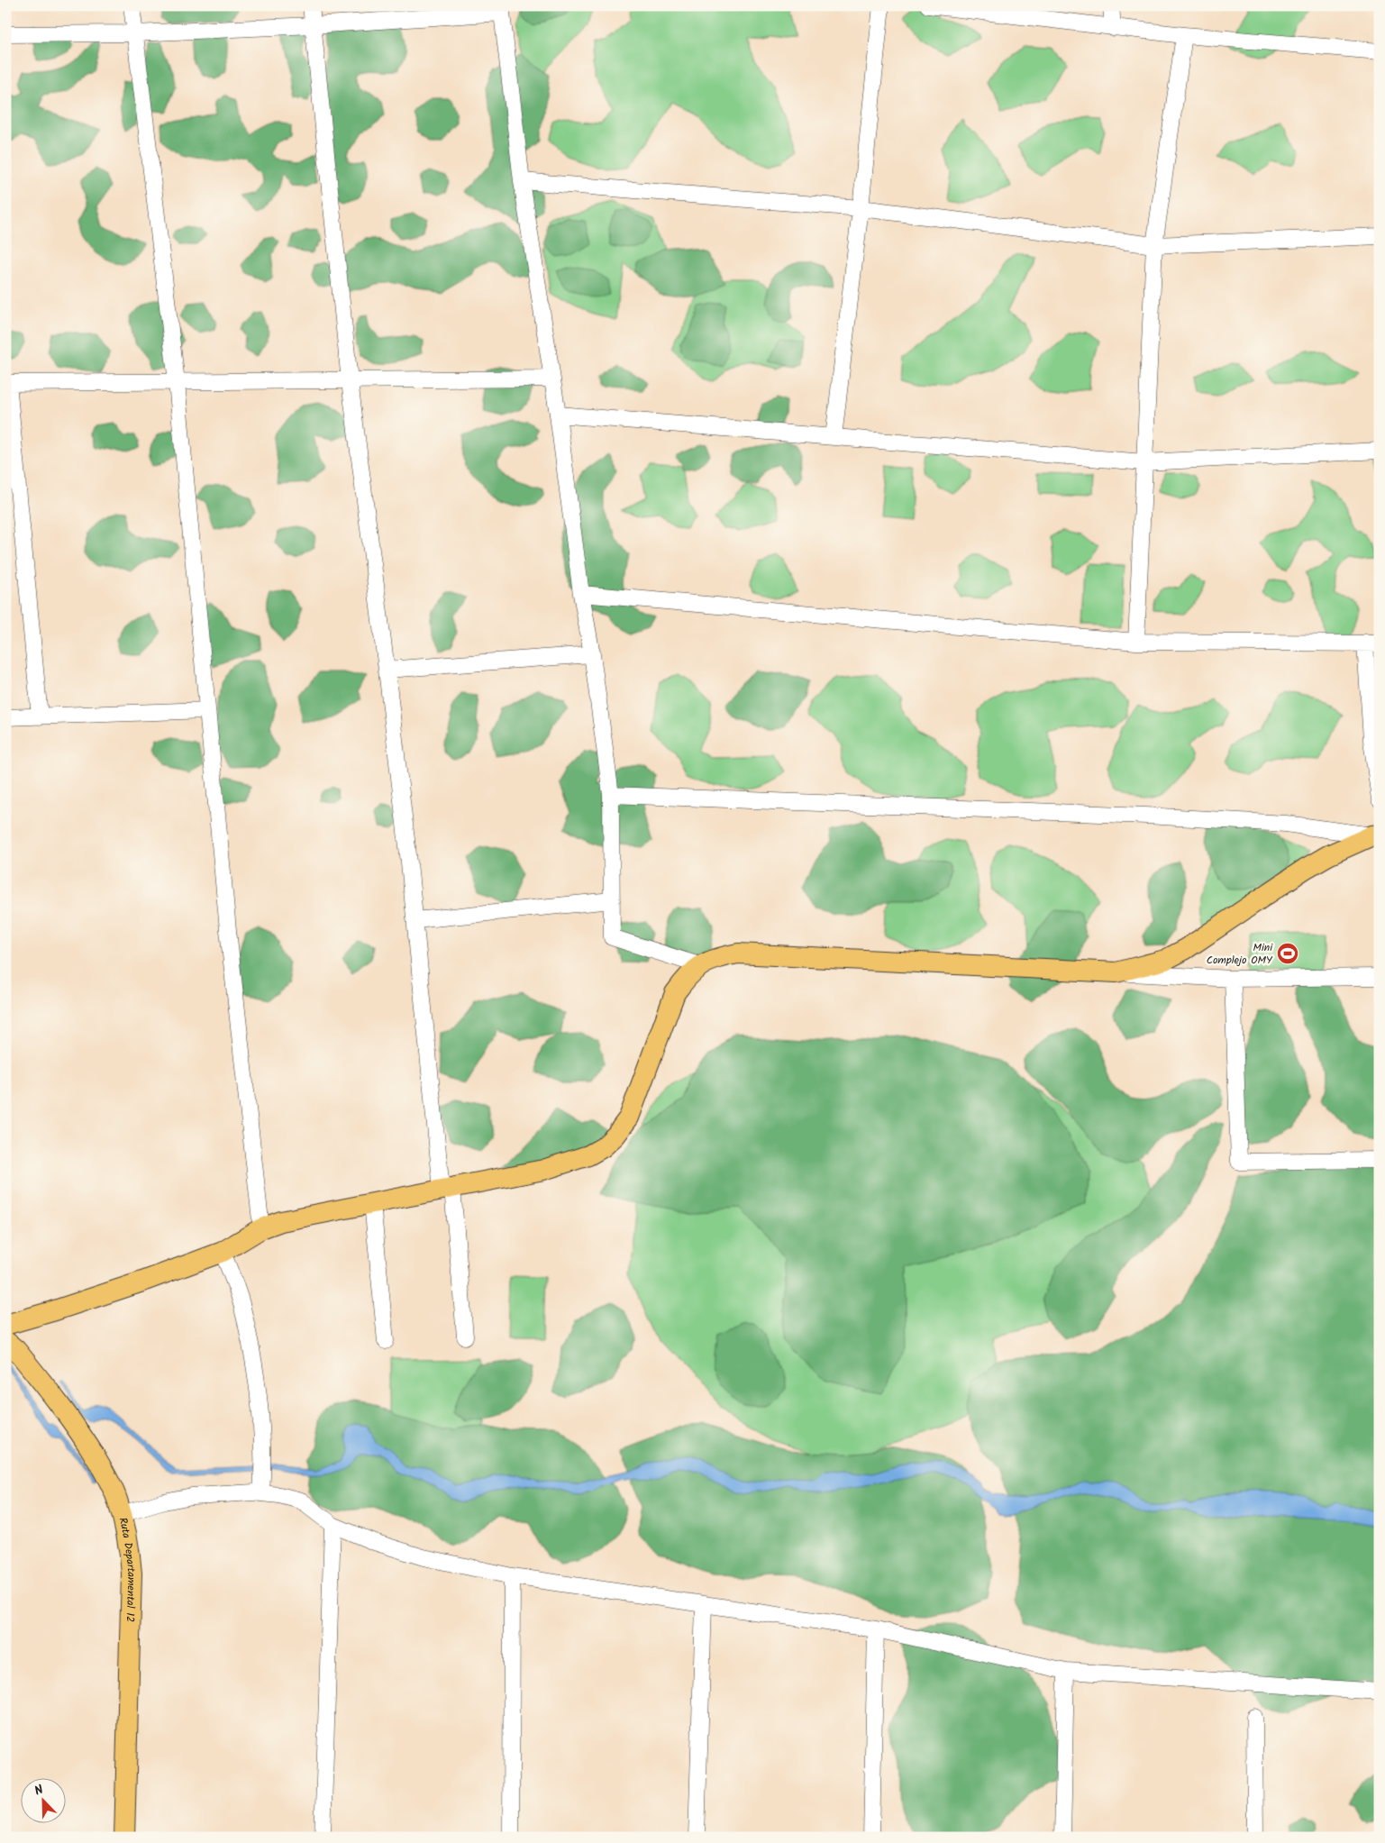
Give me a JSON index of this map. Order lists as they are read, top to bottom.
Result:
{
  "streets": {
    "main road": ["Ruta Departamental 12"]
  },
  "places": {
    "sports": ["Mini Complejo OMY"]
  },
  "north": "top left"
}
